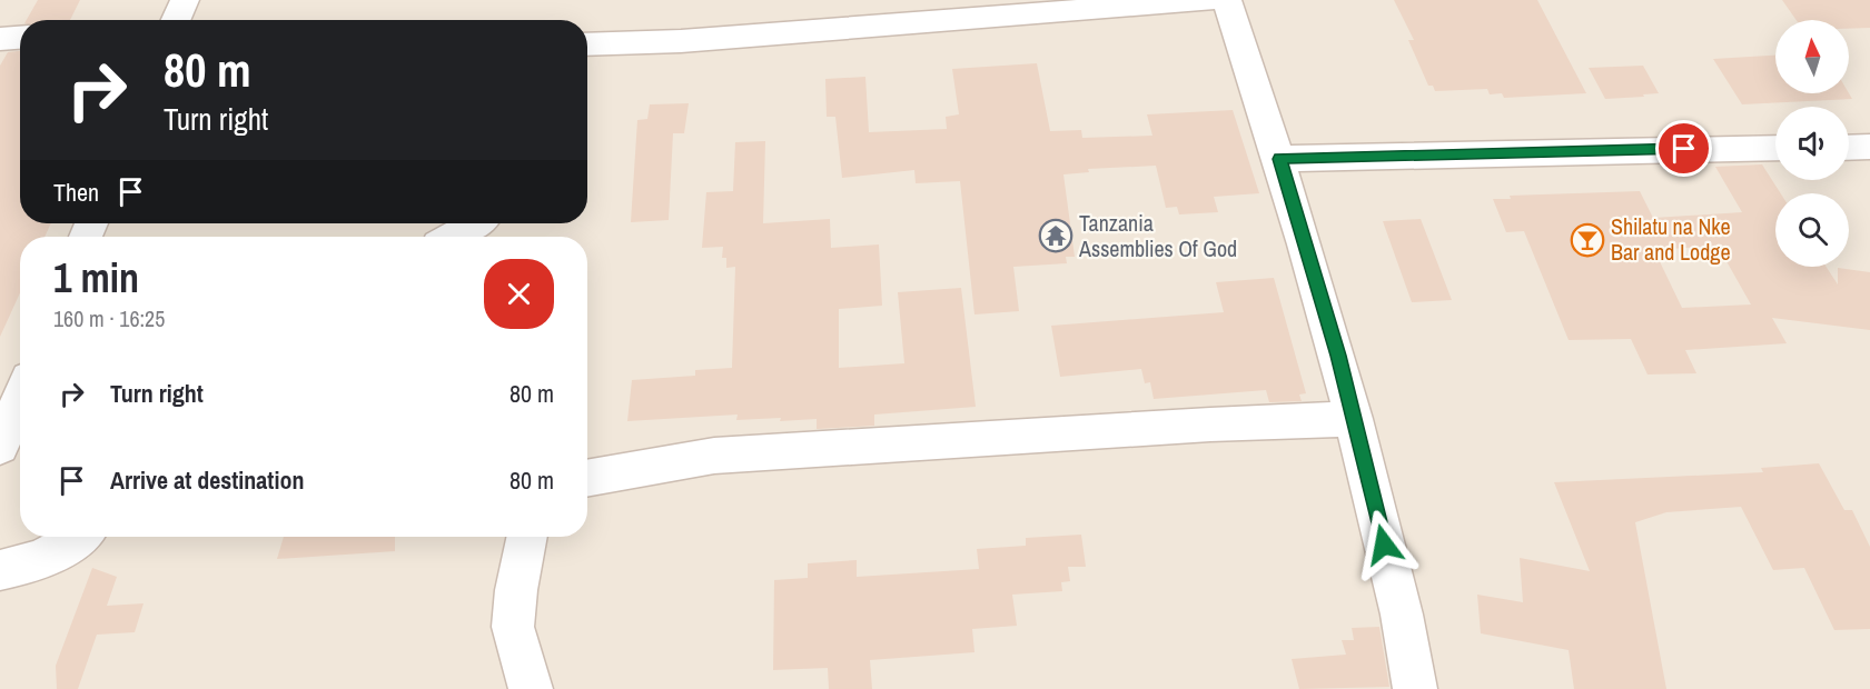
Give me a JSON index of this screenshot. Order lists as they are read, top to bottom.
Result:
{
  "places": {
    "temple": ["Tanzania Assemblies Of God"],
    "bar": ["Shilatu na Nke Bar and Lodge"]
  },
  "north": "top",
  "page": {
    "turn": ["80 m", "Turn right"],
    "then": "Then",
    "heading": ["1 min", "160 m · 16:25"],
    "list": [
      {
        "name": "Turn right",
        "value": "80 m"
      },
      {
        "name": "Arrive at destination",
        "value": "80 m"
      }
    ]
  }
}
